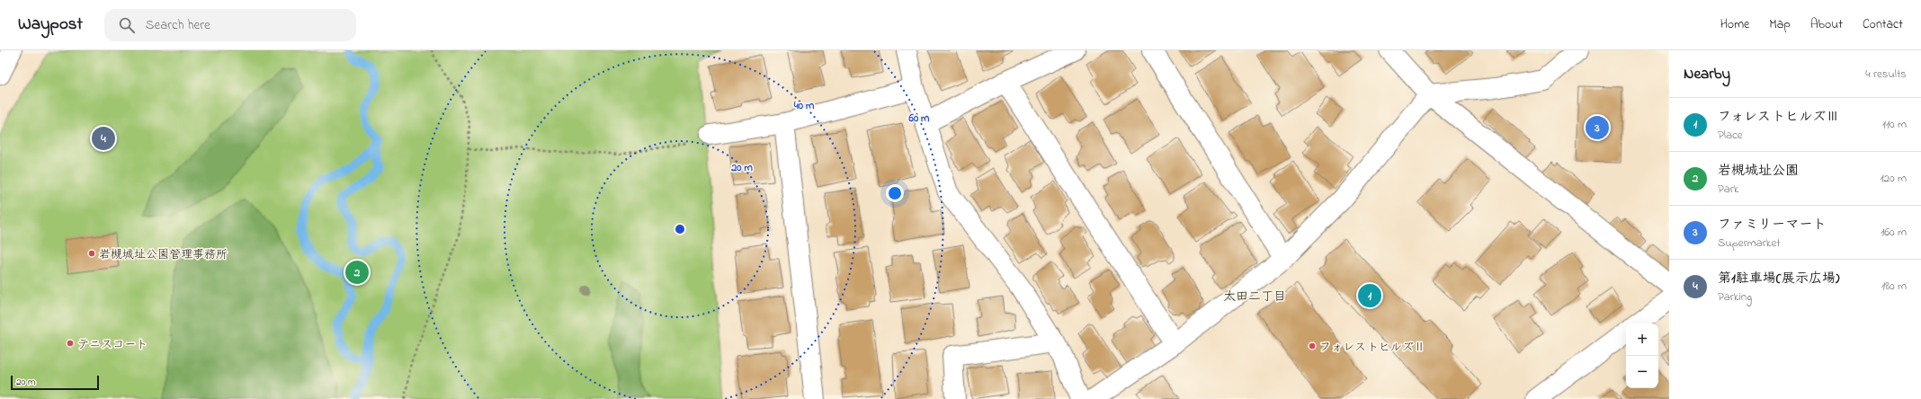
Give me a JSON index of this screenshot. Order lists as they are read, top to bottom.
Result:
{
  "districts": ["太田二丁目"],
  "places": ["岩槻城址公園管理事務所", "テニスコート", "フォレストヒルズⅡ"],
  "scale_bar": "20 m",
  "page": {
    "header": "Waypost",
    "search": "Search here",
    "nav": [
      "Home",
      "Map",
      "About",
      "Contact"
    ],
    "heading": ["Nearby", "4 results"],
    "list": [
      {
        "mark": "1",
        "name": "フォレストヒルズⅢ",
        "note": "Place",
        "value": "110 m"
      },
      {
        "mark": "2",
        "name": "岩槻城址公園",
        "note": "Park",
        "value": "120 m"
      },
      {
        "mark": "3",
        "name": "ファミリーマート",
        "note": "Supermarket",
        "value": "160 m"
      },
      {
        "mark": "4",
        "name": "第1駐車場(展示広場)",
        "note": "Parking",
        "value": "180 m"
      }
    ],
    "pins": [
      "3",
      "4",
      "2",
      "1"
    ],
    "map_buttons": ["+", "−"],
    "scale": "20 m"
  },
  "rings": ["40 m", "60 m", "20 m"]
}
